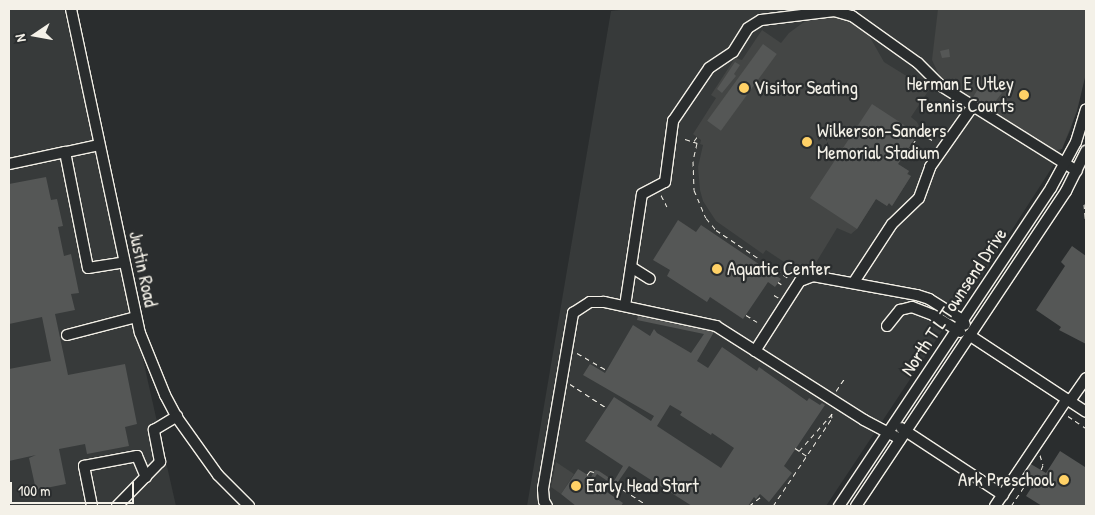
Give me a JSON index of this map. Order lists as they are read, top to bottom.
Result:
{
  "streets": {
    "street": ["Justin Road", "North T L Townsend Drive"]
  },
  "places": [
    "Visitor Seating",
    "Herman E Utley Tennis Courts",
    "Wilkerson-Sanders Memorial Stadium",
    "Aquatic Center",
    "Ark Preschool",
    "Early Head Start"
  ],
  "scale_bar": "100 m",
  "north": "left"
}
